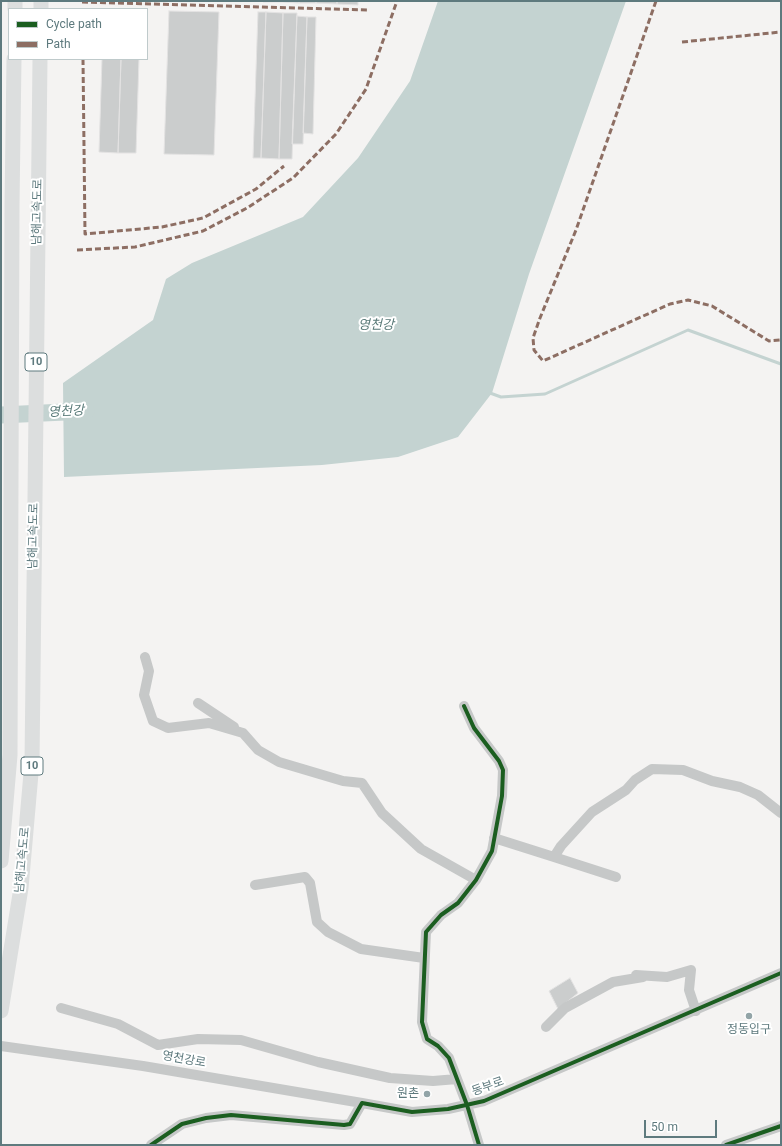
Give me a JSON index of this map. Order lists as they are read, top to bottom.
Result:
{
  "streets": {
    "highway": ["남해고속도로", "10"],
    "street": ["영천강로", "동부로"]
  },
  "crossings": [
    ["영천강로", "동부로"]
  ],
  "water": ["영천강"],
  "places": ["정동입구", "원촌"],
  "legend": ["Cycle path", "Path"],
  "scale_bar": "50 m"
}
